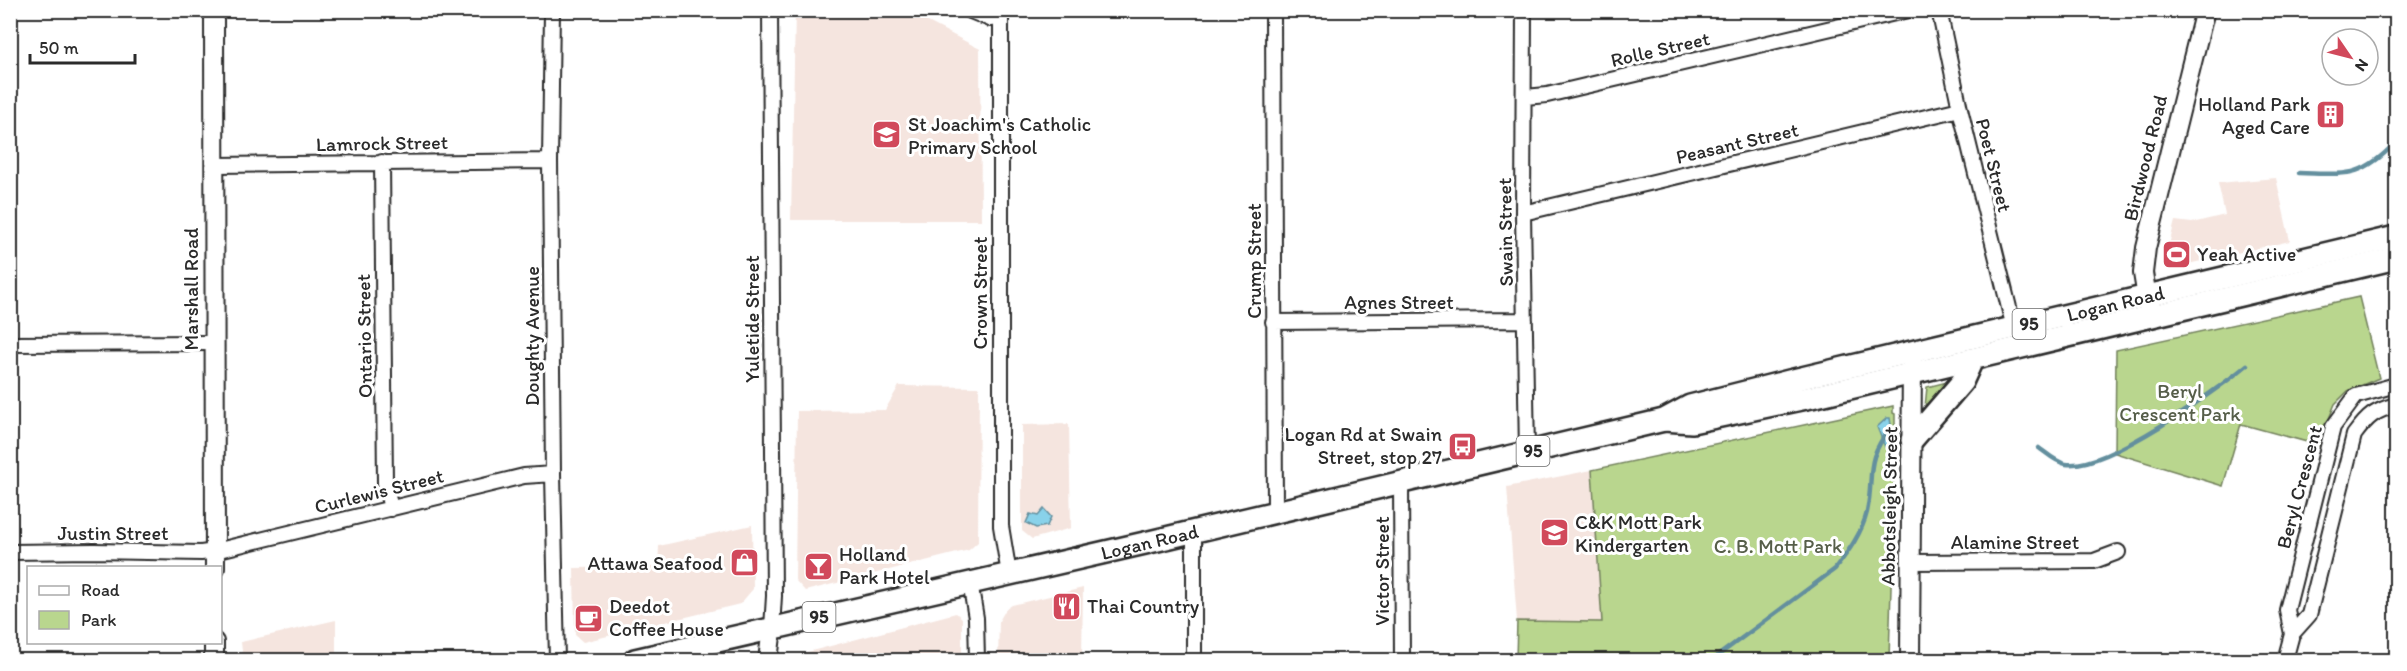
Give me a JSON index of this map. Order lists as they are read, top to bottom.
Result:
{
  "streets": {
    "main road": ["Logan Road", "95"],
    "street": [
      "Rolle Street",
      "Lamrock Street",
      "Peasant Street",
      "Birdwood Road",
      "Poet Street",
      "Swain Street",
      "Crump Street",
      "Marshall Road",
      "Crown Street",
      "Agnes Street",
      "Yuletide Street",
      "Ontario Street",
      "Doughty Avenue",
      "Beryl Crescent",
      "Curlewis Street",
      "Abbotsleigh Street",
      "Justin Street",
      "Alamine Street",
      "Victor Street"
    ]
  },
  "crossings": [
    ["Rolle Street", "Swain Street"],
    ["Lamrock Street", "Marshall Road"],
    ["Lamrock Street", "Ontario Street"],
    ["Lamrock Street", "Doughty Avenue"],
    ["Peasant Street", "Poet Street"],
    ["Peasant Street", "Swain Street"],
    ["Birdwood Road", "Logan Road"],
    ["Poet Street", "Logan Road"],
    ["Swain Street", "Agnes Street"],
    ["Swain Street", "Logan Road"],
    ["Crump Street", "Agnes Street"],
    ["Crump Street", "Logan Road"],
    ["Marshall Road", "Curlewis Street"],
    ["Marshall Road", "Justin Street"],
    ["Crown Street", "Logan Road"],
    ["Logan Road", "Yuletide Street"],
    ["Logan Road", "Abbotsleigh Street"],
    ["Logan Road", "Victor Street"],
    ["Ontario Street", "Curlewis Street"],
    ["Doughty Avenue", "Curlewis Street"],
    ["Curlewis Street", "Justin Street"],
    ["Abbotsleigh Street", "Alamine Street"]
  ],
  "parks": ["Beryl Crescent Park", "C. B. Mott Park"],
  "places": {
    "building": ["Holland Park Aged Care"],
    "school or university": ["St Joachim's Catholic Primary School", "C&K Mott Park Kindergarten"],
    "sports": ["Yeah Active"],
    "bus stop": ["Logan Rd at Swain Street, stop 27"],
    "shop": ["Attawa Seafood"],
    "bar": ["Holland Park Hotel"],
    "restaurant": ["Thai Country"],
    "cafe": ["Deedot Coffee House"]
  },
  "legend": ["Road", "Park"],
  "scale_bar": "50 m",
  "north": "bottom right"
}
